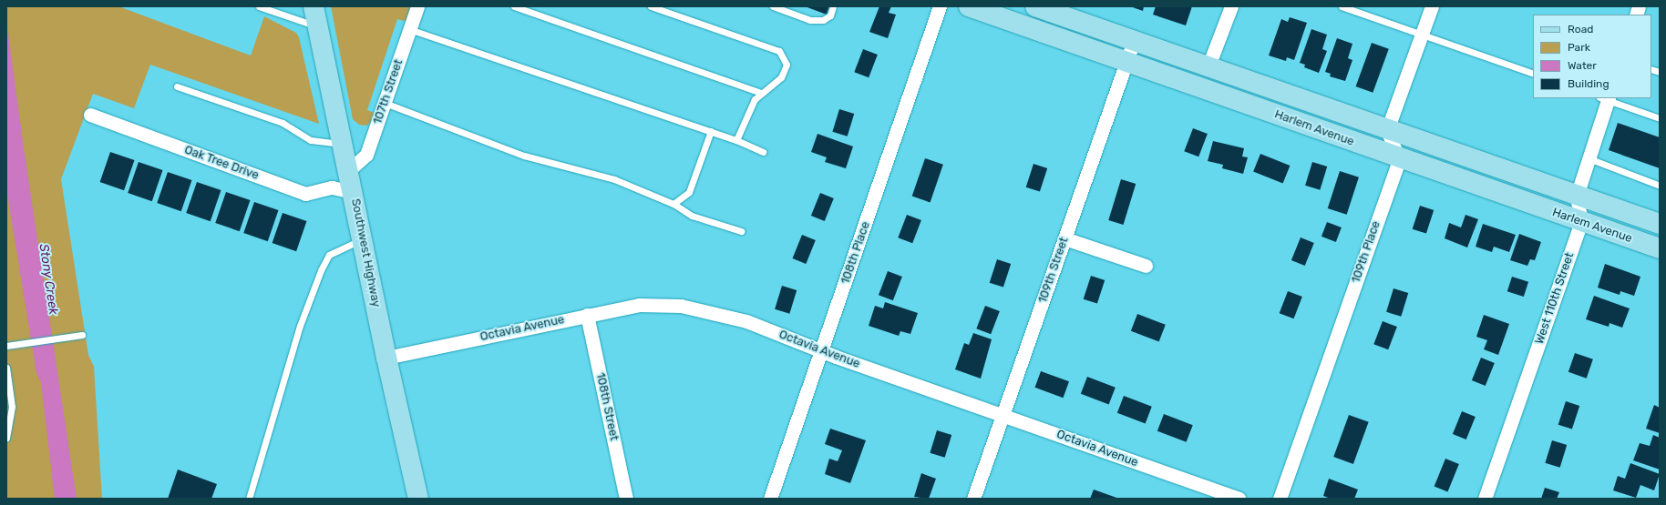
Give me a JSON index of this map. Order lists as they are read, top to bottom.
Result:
{
  "streets": {
    "main road": ["Harlem Avenue", "Southwest Highway"],
    "street": [
      "107th Street",
      "Oak Tree Drive",
      "109th Place",
      "108th Place",
      "109th Street",
      "West 110th Street",
      "Octavia Avenue",
      "108th Street"
    ]
  },
  "crossings": [
    ["107th Street", "Southwest Highway"],
    ["Harlem Avenue", "109th Place"],
    ["Harlem Avenue", "109th Street"],
    ["Harlem Avenue", "West 110th Street"],
    ["Oak Tree Drive", "Southwest Highway"],
    ["Southwest Highway", "Octavia Avenue"],
    ["108th Place", "Octavia Avenue"],
    ["109th Street", "Octavia Avenue"],
    ["Octavia Avenue", "108th Street"]
  ],
  "water": ["Stony Creek"],
  "legend": [
    "Road",
    "Park",
    "Water",
    "Building"
  ]
}
